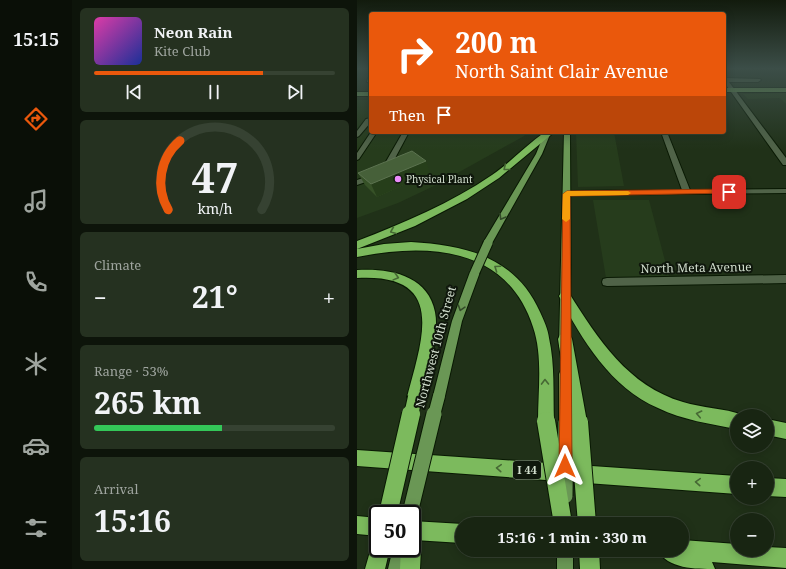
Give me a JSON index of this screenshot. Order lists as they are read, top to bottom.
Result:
{
  "streets": {
    "highway": ["I 44"],
    "main road": ["Northwest 10th Street"],
    "street": ["North Meta Avenue"]
  },
  "places": ["Physical Plant"],
  "page": {
    "tabs": "15:15",
    "turn": ["200 m", "North Saint Clair Avenue"],
    "song": ["Neon Rain", "Kite Club"],
    "then": "Then",
    "tile": [
      "Climate",
      ["Range · 53%", "265 km"],
      ["Arrival", "15:16"]
    ],
    "heat": ["−", "21°", "+"],
    "map_buttons": ["+", "−"],
    "limit": "50",
    "trip": "15:16 · 1 min · 330 m",
    "gauge": ["47", "km/h"]
  }
}
